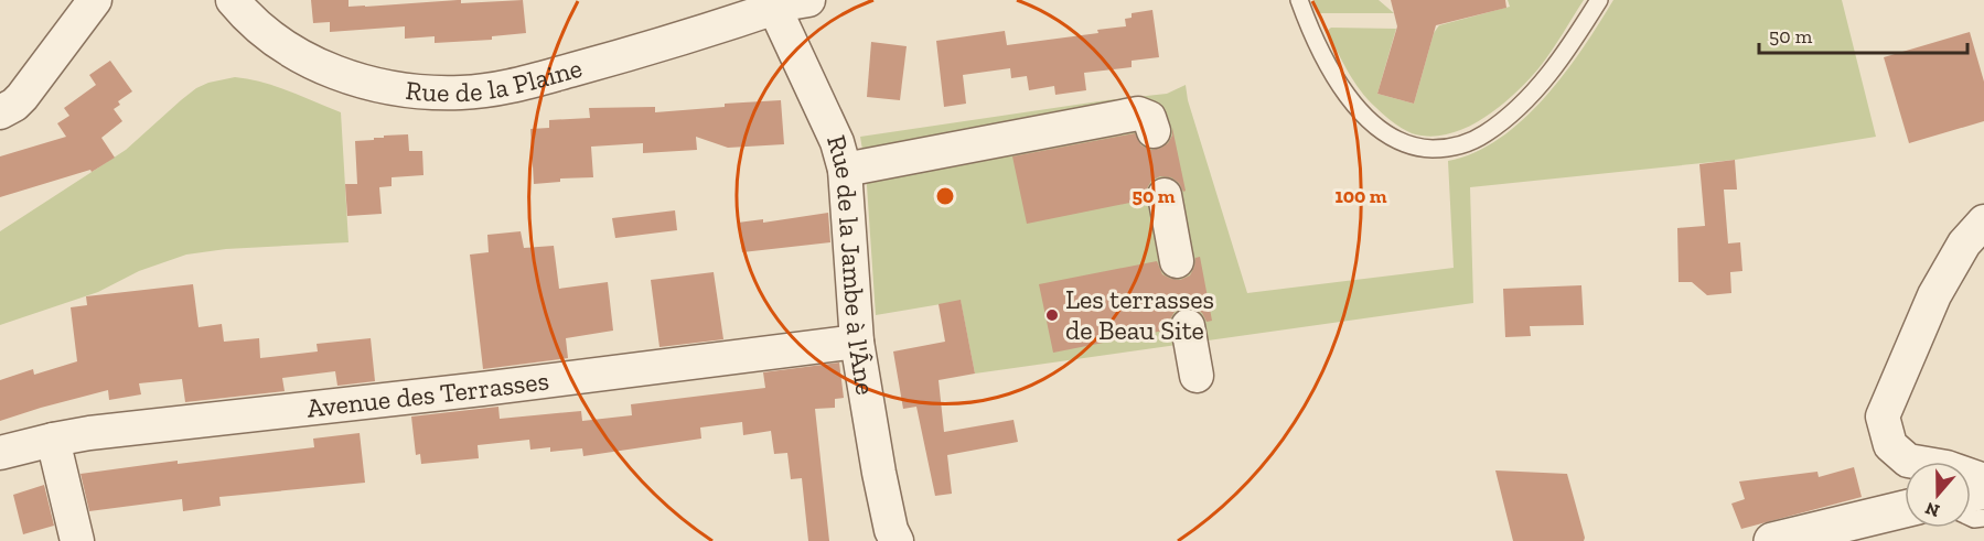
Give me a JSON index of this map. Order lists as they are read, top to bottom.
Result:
{
  "streets": {
    "street": ["Rue de la Plaine", "Rue de la Jambe à l'Âne", "Avenue des Terrasses"]
  },
  "crossings": [
    ["Rue de la Plaine", "Rue de la Jambe à l'Âne"],
    ["Rue de la Jambe à l'Âne", "Avenue des Terrasses"]
  ],
  "places": ["Les terrasses de Beau Site"],
  "scale_bar": "50 m",
  "north": "bottom",
  "rings": ["50 m", "100 m"]
}
